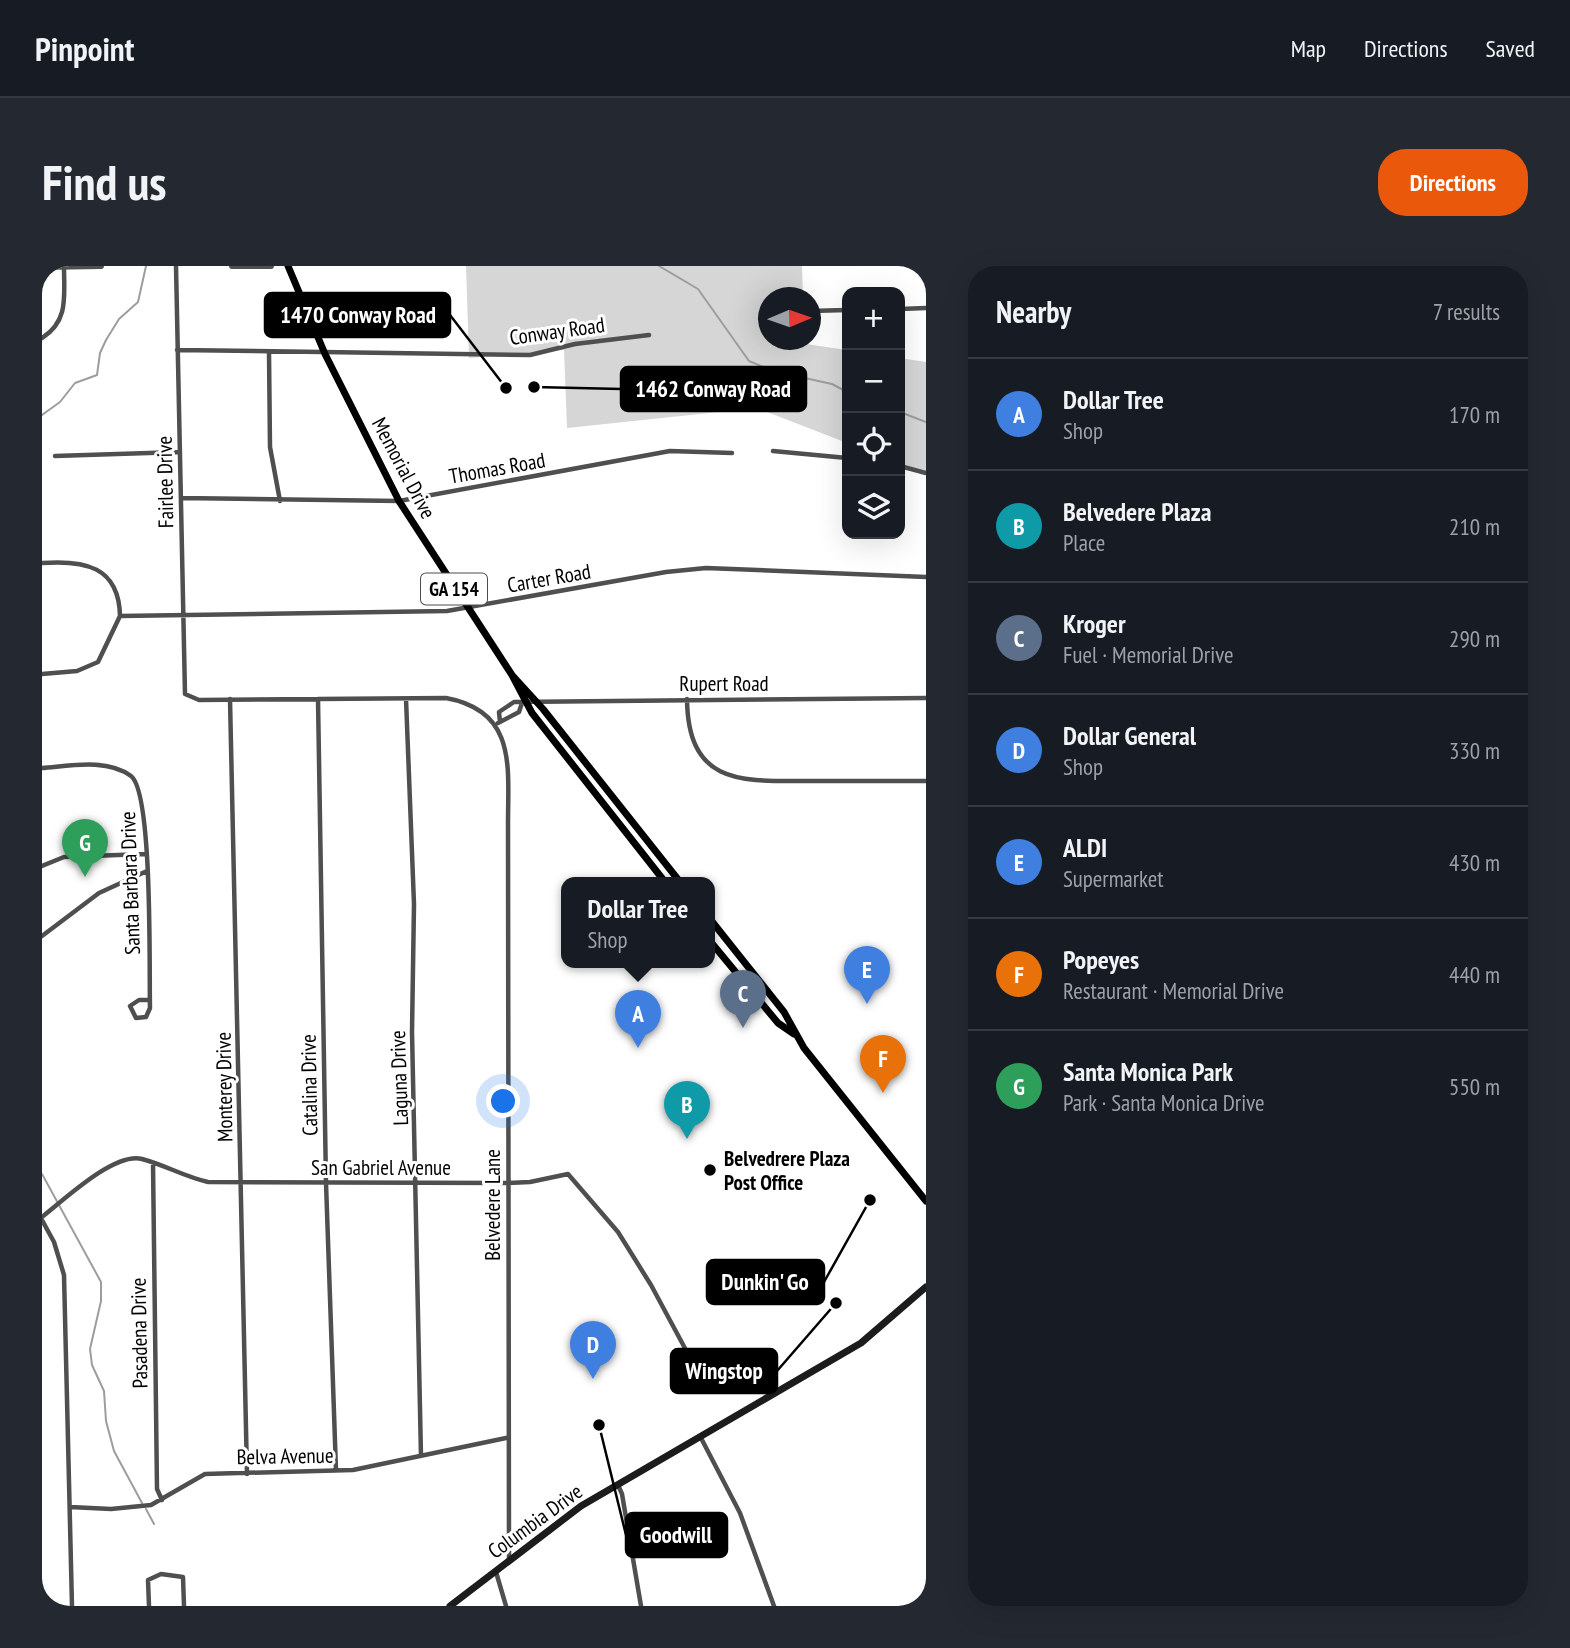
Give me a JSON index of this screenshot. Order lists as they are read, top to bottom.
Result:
{
  "streets": {
    "main road": ["Memorial Drive", "GA 154", "Columbia Drive"],
    "street": [
      "Conway Road",
      "Thomas Road",
      "Fairlee Drive",
      "Carter Road",
      "Rupert Road",
      "Santa Barbara Drive",
      "Laguna Drive",
      "Catalina Drive",
      "Monterey Drive",
      "San Gabriel Avenue",
      "Belvedere Lane",
      "Pasadena Drive",
      "Belva Avenue"
    ]
  },
  "crossings": [
    ["Conway Road", "Memorial Drive"],
    ["Conway Road", "Fairlee Drive"],
    ["Memorial Drive", "Thomas Road"],
    ["Memorial Drive", "Carter Road"],
    ["Memorial Drive", "Rupert Road"],
    ["Thomas Road", "Fairlee Drive"],
    ["Fairlee Drive", "Carter Road"],
    ["Fairlee Drive", "Monterey Drive"],
    ["Laguna Drive", "San Gabriel Avenue"],
    ["Laguna Drive", "Belva Avenue"],
    ["Catalina Drive", "San Gabriel Avenue"],
    ["Catalina Drive", "Belva Avenue"],
    ["Monterey Drive", "San Gabriel Avenue"],
    ["Monterey Drive", "Belva Avenue"],
    ["San Gabriel Avenue", "Belvedere Lane"],
    ["San Gabriel Avenue", "Pasadena Drive"],
    ["Belvedere Lane", "Belva Avenue"],
    ["Belvedere Lane", "Columbia Drive"],
    ["Pasadena Drive", "Belva Avenue"]
  ],
  "places": [
    "1462 Conway Road",
    "1470 Conway Road",
    "Belvedrere Plaza Post Office",
    "Dunkin' Go",
    "Wingstop",
    "Goodwill"
  ],
  "north": "right",
  "page": {
    "header": "Pinpoint",
    "nav": ["Map", "Directions", "Saved"],
    "buttons": "Directions",
    "title": "Find us",
    "heading": ["Nearby", "7 results"],
    "map_buttons": ["+", "−"],
    "list": [
      {
        "mark": "A",
        "name": "Dollar Tree",
        "note": "Shop",
        "value": "170 m"
      },
      {
        "mark": "B",
        "name": "Belvedere Plaza",
        "note": "Place",
        "value": "210 m"
      },
      {
        "mark": "C",
        "name": "Kroger",
        "note": "Fuel · Memorial Drive",
        "value": "290 m"
      },
      {
        "mark": "D",
        "name": "Dollar General",
        "note": "Shop",
        "value": "330 m"
      },
      {
        "mark": "E",
        "name": "ALDI",
        "note": "Supermarket",
        "value": "430 m"
      },
      {
        "mark": "F",
        "name": "Popeyes",
        "note": "Restaurant · Memorial Drive",
        "value": "440 m"
      },
      {
        "mark": "G",
        "name": "Santa Monica Park",
        "note": "Park · Santa Monica Drive",
        "value": "550 m"
      }
    ],
    "pins": [
      "G",
      "E",
      "C",
      "A",
      "F",
      "B",
      "D"
    ],
    "popup": ["Dollar Tree", "Shop"]
  }
}
